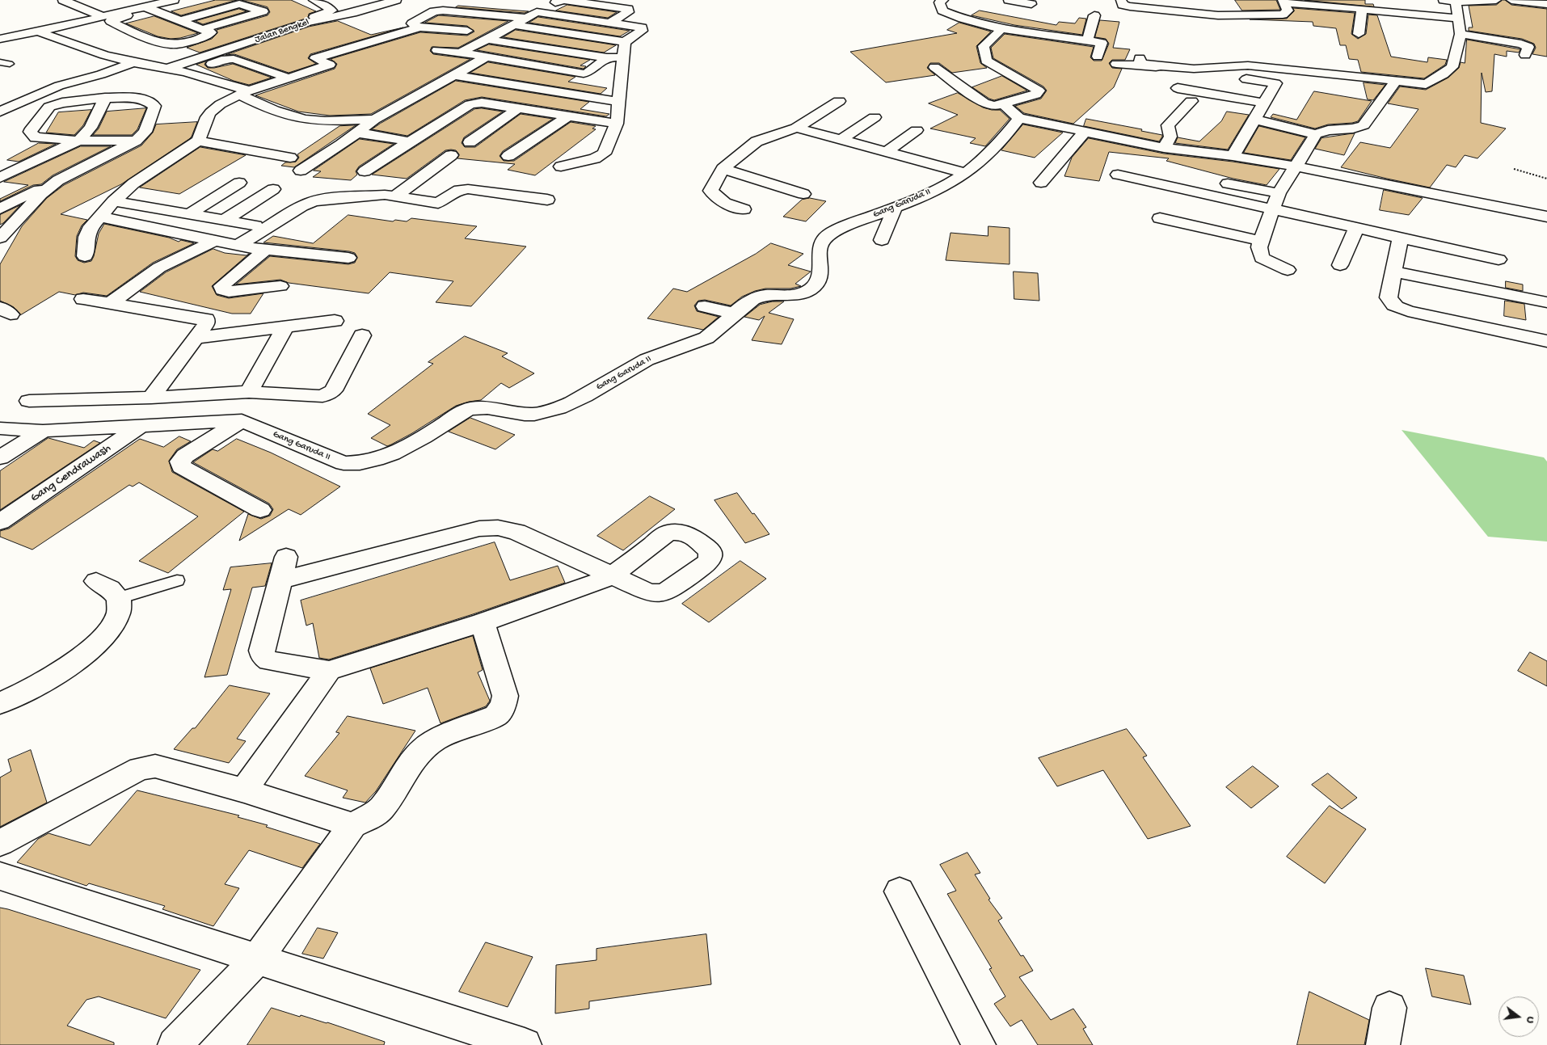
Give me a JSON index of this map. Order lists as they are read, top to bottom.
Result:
{
  "streets": {
    "street": ["Jalan Bengkel", "Gang Garuda II", "Gang Cendrawash"]
  },
  "crossings": [
    ["Gang Garuda II", "Gang Cendrawash"]
  ],
  "north": "right"
}
